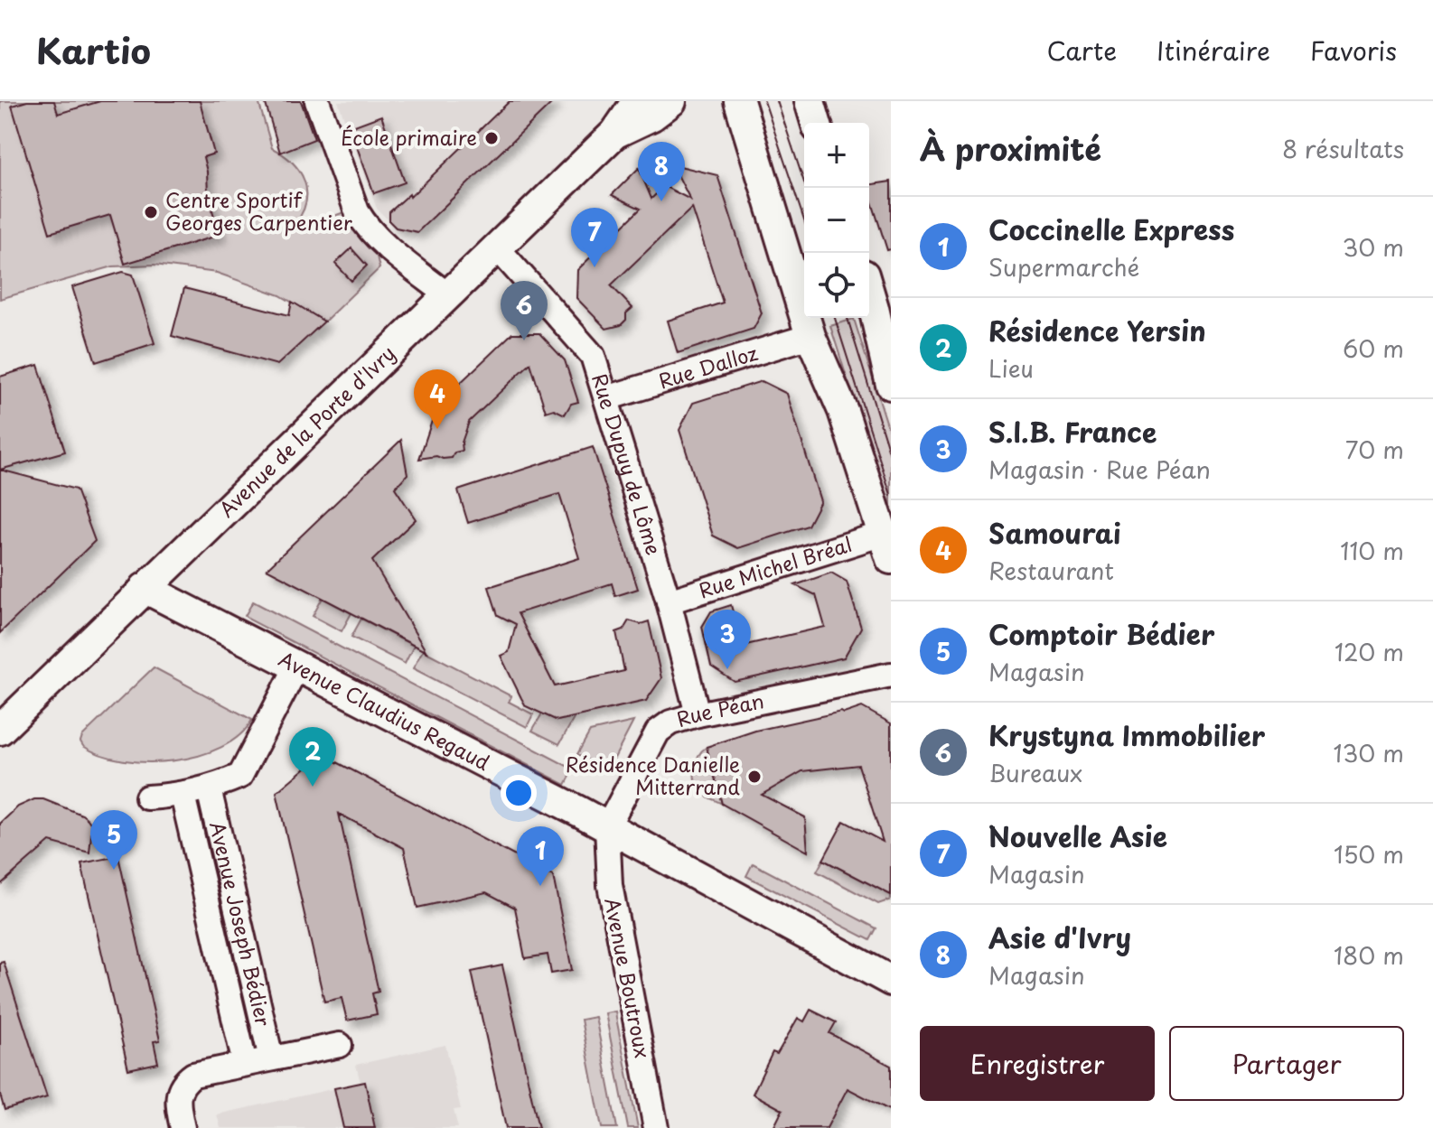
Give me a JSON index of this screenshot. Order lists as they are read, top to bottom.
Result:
{
  "streets": {
    "main road": ["Avenue de la Porte d'Ivry", "Avenue Claudius Regaud"],
    "street": [
      "Rue Dalloz",
      "Rue Dupuy de Lôme",
      "Rue Michel Bréal",
      "Rue Péan",
      "Avenue Joseph Bédier",
      "Avenue Boutroux"
    ]
  },
  "crossings": [
    ["Rue Dalloz", "Rue Dupuy de Lôme"],
    ["Avenue de la Porte d'Ivry", "Rue Dupuy de Lôme"],
    ["Avenue de la Porte d'Ivry", "Avenue Claudius Regaud"],
    ["Rue Dupuy de Lôme", "Rue Michel Bréal"],
    ["Rue Dupuy de Lôme", "Rue Péan"],
    ["Avenue Claudius Regaud", "Rue Péan"],
    ["Avenue Claudius Regaud", "Avenue Boutroux"],
    ["Rue Péan", "Avenue Boutroux"]
  ],
  "places": ["École primaire", "Centre Sportif Georges Carpentier", "Résidence Danielle Mitterrand"],
  "page": {
    "header": "Kartio",
    "nav": ["Carte", "Itinéraire", "Favoris"],
    "heading": ["À proximité", "8 résultats"],
    "map_buttons": ["+", "−"],
    "pins": [
      "8",
      "7",
      "6",
      "4",
      "3",
      "2",
      "5",
      "1"
    ],
    "list": [
      {
        "mark": "1",
        "name": "Coccinelle Express",
        "note": "Supermarché",
        "value": "30 m"
      },
      {
        "mark": "2",
        "name": "Résidence Yersin",
        "note": "Lieu",
        "value": "60 m"
      },
      {
        "mark": "3",
        "name": "S.I.B. France",
        "note": "Magasin · Rue Péan",
        "value": "70 m"
      },
      {
        "mark": "4",
        "name": "Samourai",
        "note": "Restaurant",
        "value": "110 m"
      },
      {
        "mark": "5",
        "name": "Comptoir Bédier",
        "note": "Magasin",
        "value": "120 m"
      },
      {
        "mark": "6",
        "name": "Krystyna Immobilier",
        "note": "Bureaux",
        "value": "130 m"
      },
      {
        "mark": "7",
        "name": "Nouvelle Asie",
        "note": "Magasin",
        "value": "150 m"
      },
      {
        "mark": "8",
        "name": "Asie d'Ivry",
        "note": "Magasin",
        "value": "180 m"
      }
    ],
    "buttons": ["Enregistrer", "Partager"]
  }
}
